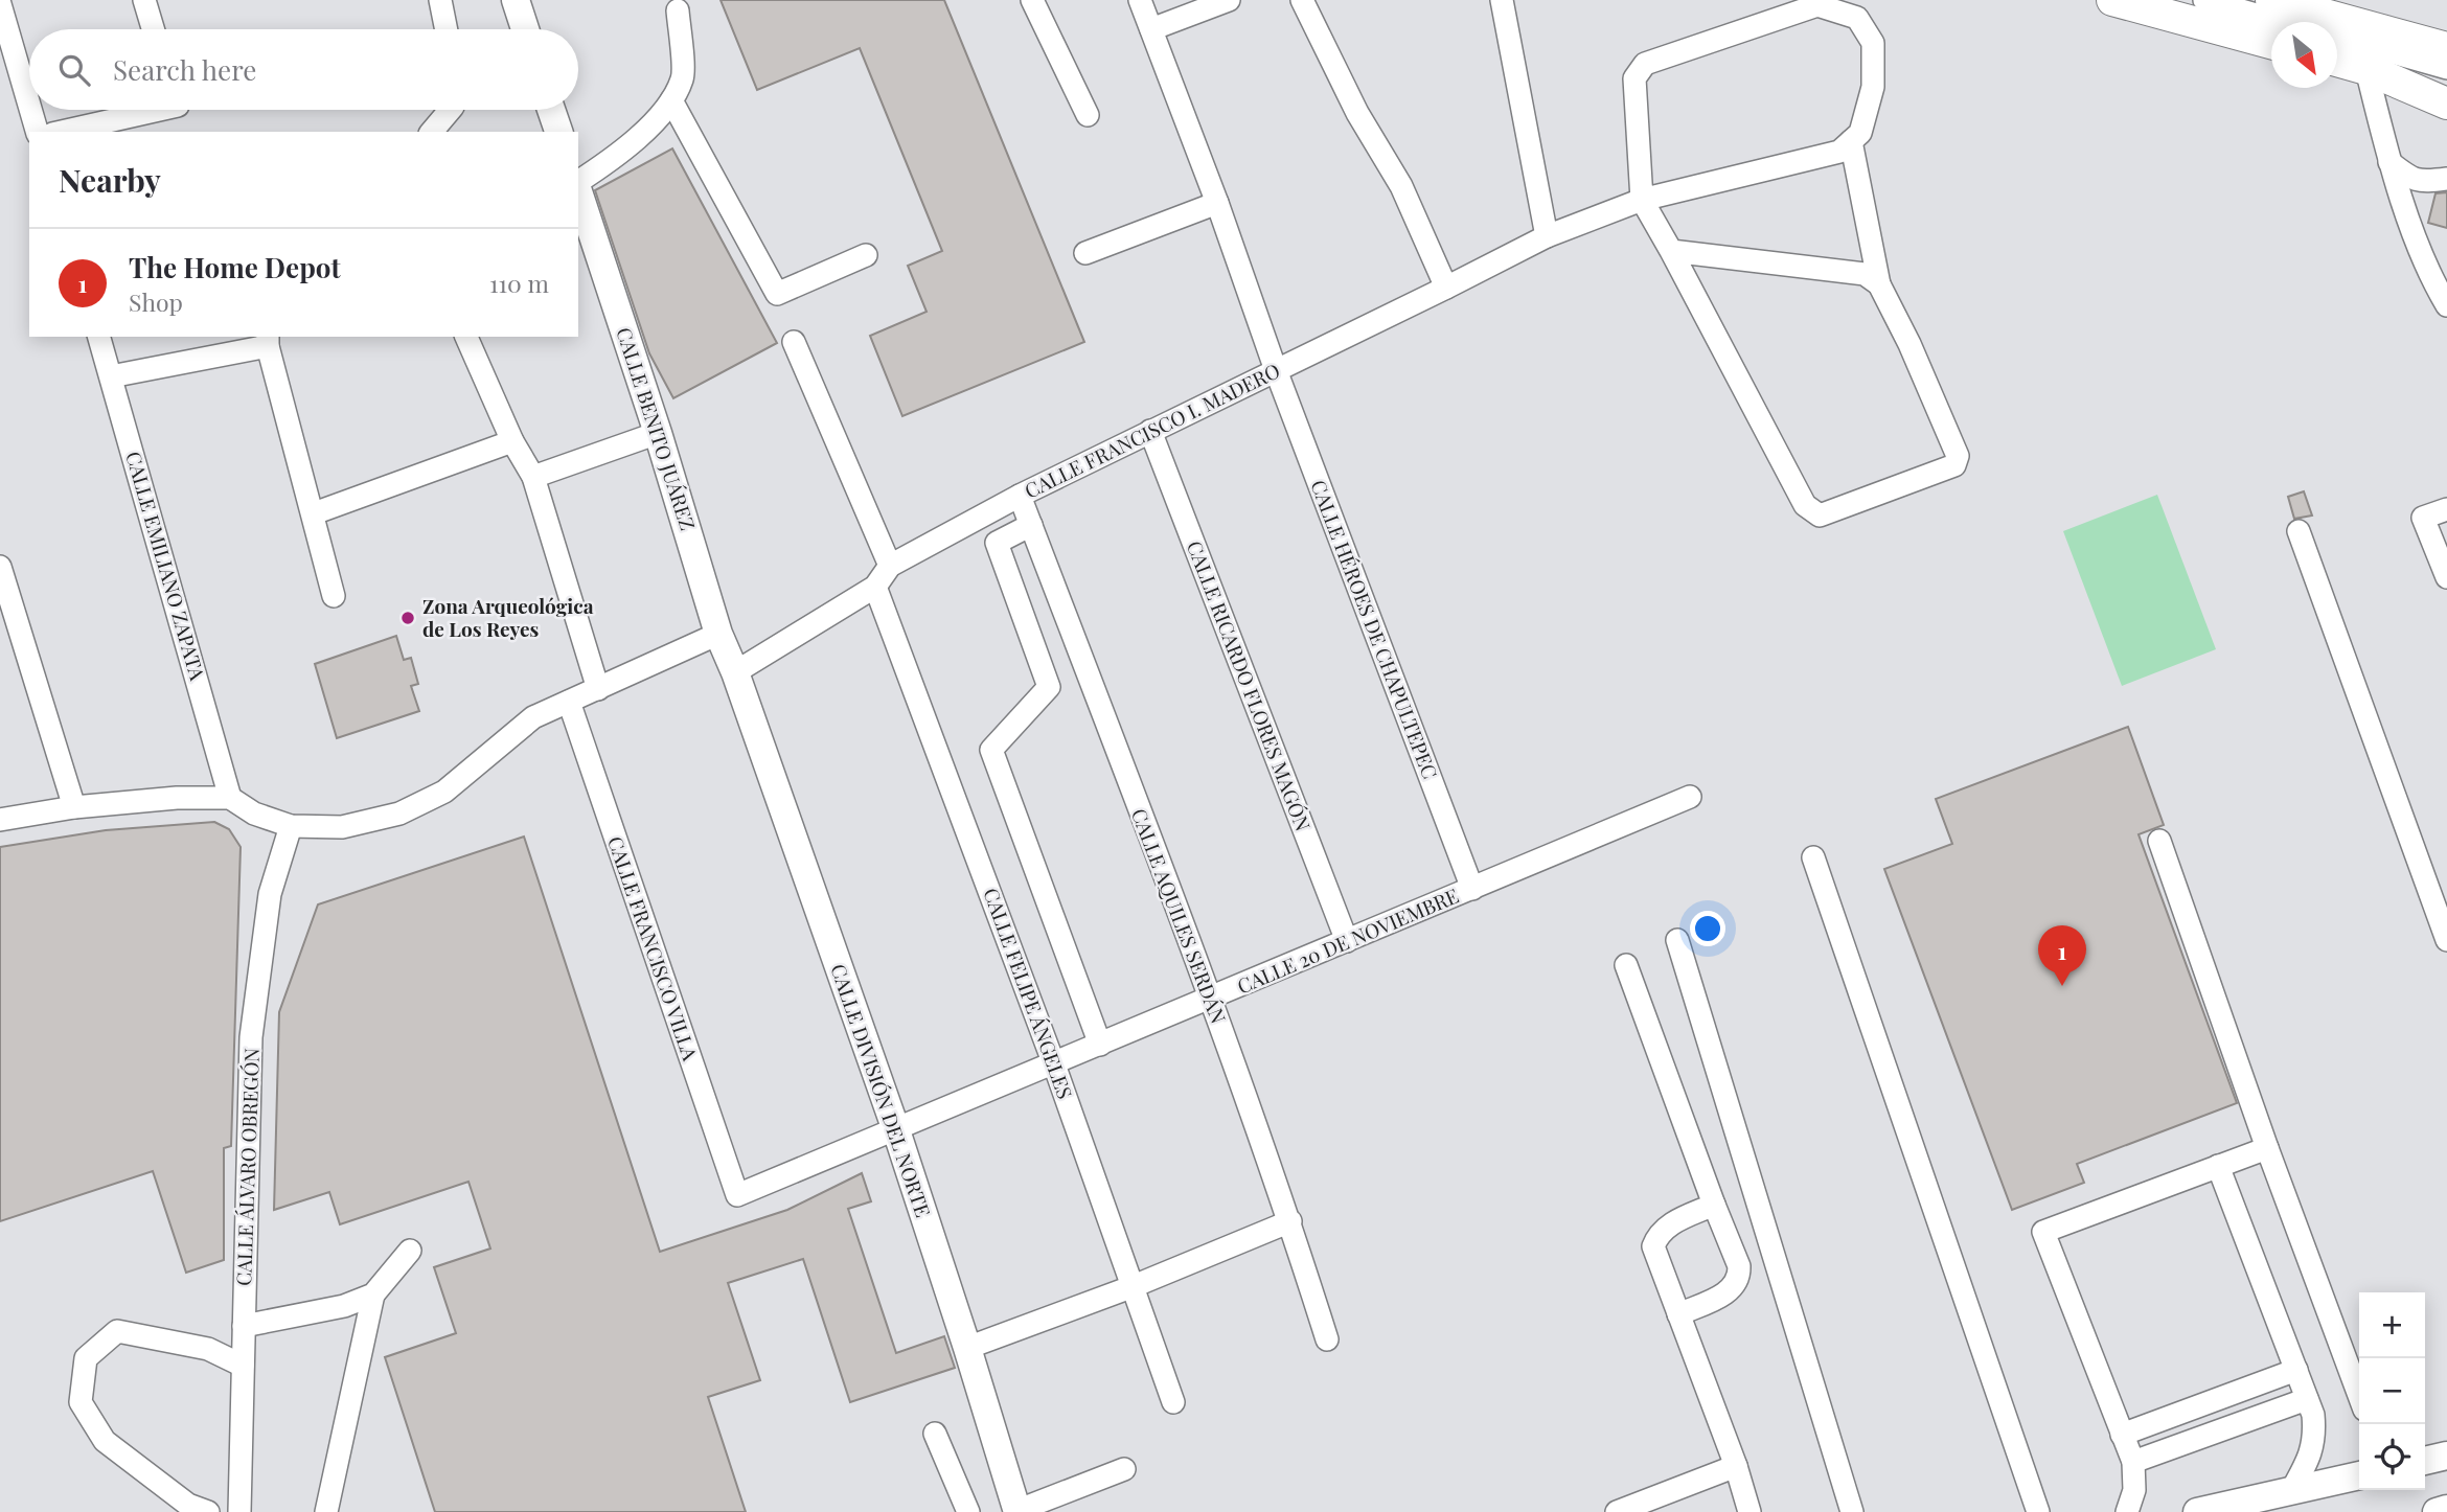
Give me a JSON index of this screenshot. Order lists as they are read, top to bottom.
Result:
{
  "streets": {
    "main road": ["CALLE BENITO JUÁREZ", "CALLE DIVISIÓN DEL NORTE"],
    "street": [
      "CALLE FRANCISCO I. MADERO",
      "CALLE EMILIANO ZAPATA",
      "CALLE HÉROES DE CHAPULTEPEC",
      "CALLE RICARDO FLORES MAGÓN",
      "CALLE AQUILES SERDÁN",
      "CALLE 20 DE NOVIEMBRE",
      "CALLE FRANCISCO VILLA",
      "CALLE FELIPE ÁNGELES",
      "CALLE ÁLVARO OBREGÓN"
    ]
  },
  "crossings": [
    ["CALLE BENITO JUÁREZ", "CALLE FRANCISCO I. MADERO"],
    ["CALLE BENITO JUÁREZ", "CALLE DIVISIÓN DEL NORTE"],
    ["CALLE FRANCISCO I. MADERO", "CALLE HÉROES DE CHAPULTEPEC"],
    ["CALLE FRANCISCO I. MADERO", "CALLE RICARDO FLORES MAGÓN"],
    ["CALLE FRANCISCO I. MADERO", "CALLE AQUILES SERDÁN"],
    ["CALLE FRANCISCO I. MADERO", "CALLE FELIPE ÁNGELES"],
    ["CALLE FRANCISCO I. MADERO", "CALLE DIVISIÓN DEL NORTE"],
    ["CALLE HÉROES DE CHAPULTEPEC", "CALLE 20 DE NOVIEMBRE"],
    ["CALLE RICARDO FLORES MAGÓN", "CALLE 20 DE NOVIEMBRE"],
    ["CALLE AQUILES SERDÁN", "CALLE 20 DE NOVIEMBRE"],
    ["CALLE 20 DE NOVIEMBRE", "CALLE FRANCISCO VILLA"],
    ["CALLE 20 DE NOVIEMBRE", "CALLE FELIPE ÁNGELES"],
    ["CALLE 20 DE NOVIEMBRE", "CALLE DIVISIÓN DEL NORTE"]
  ],
  "places": ["Zona Arqueológica de Los Reyes"],
  "north": "bottom right",
  "page": {
    "search": "Search here",
    "heading": "Nearby",
    "list": [
      {
        "mark": "1",
        "name": "The Home Depot",
        "note": "Shop",
        "value": "110 m"
      }
    ],
    "pins": "1",
    "map_buttons": ["+", "−"]
  }
}
